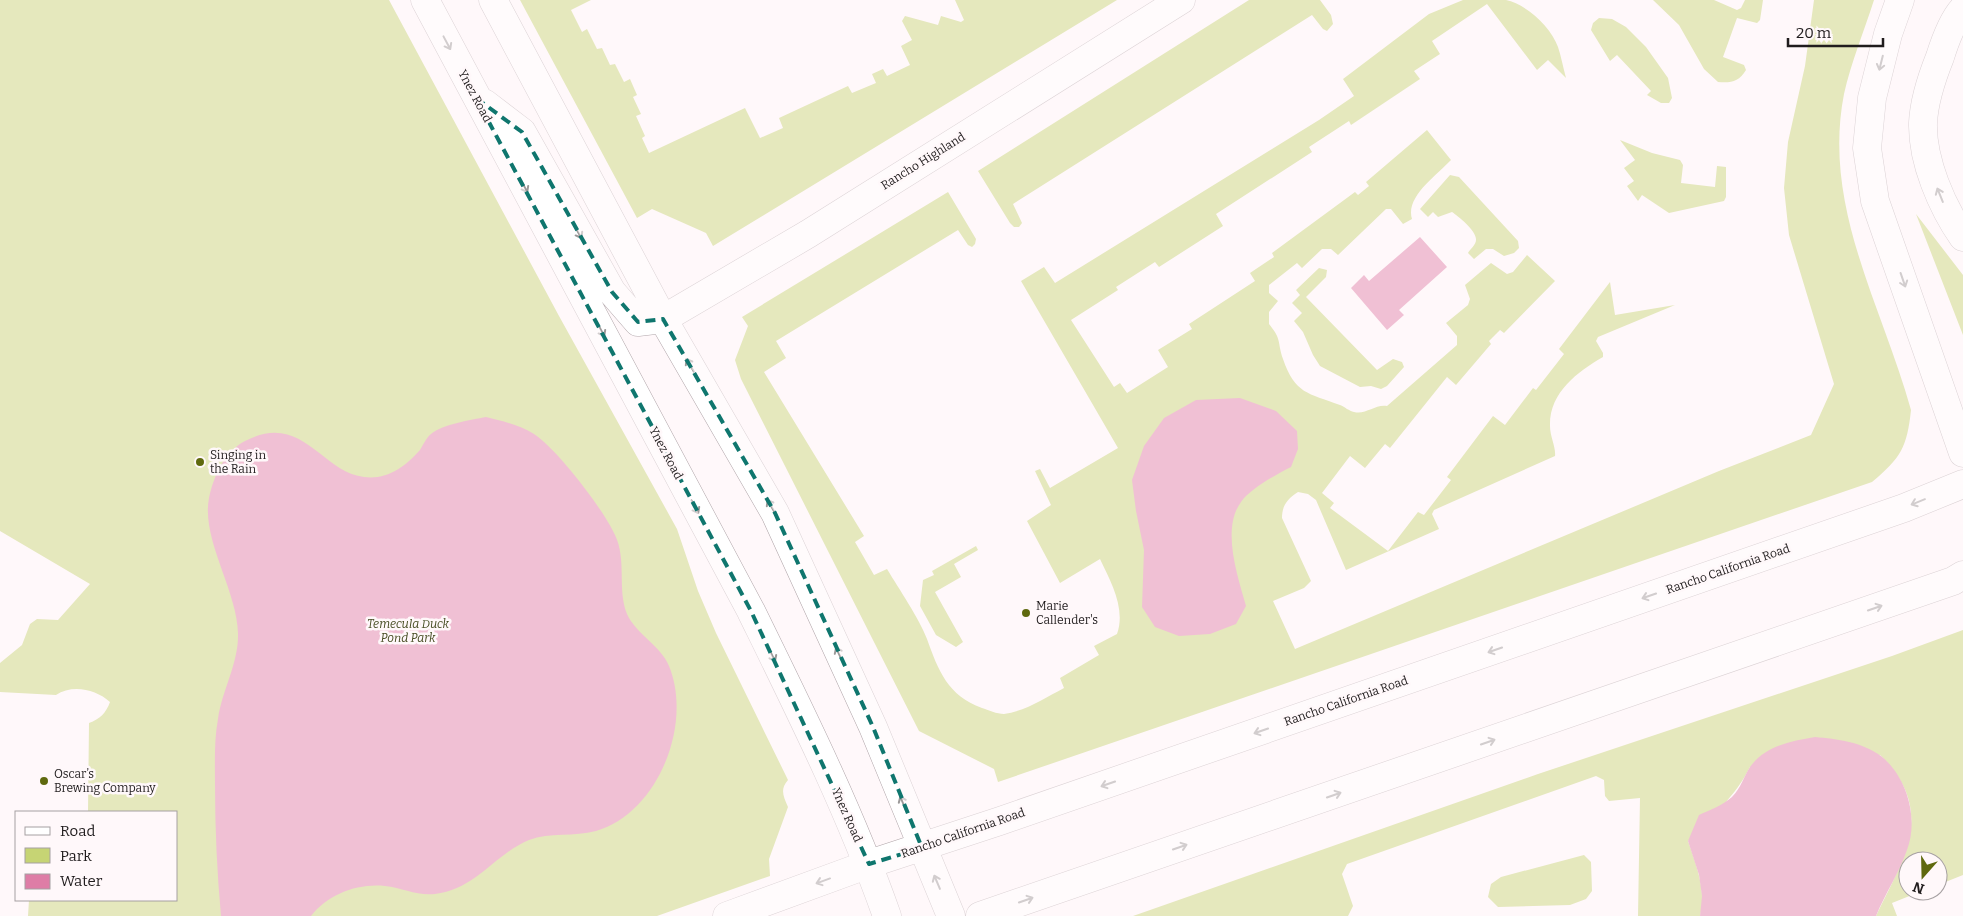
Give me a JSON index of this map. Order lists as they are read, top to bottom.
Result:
{
  "streets": {
    "main road": ["Ynez Road", "Rancho Highland", "Rancho California Road"]
  },
  "crossings": [
    ["Ynez Road", "Rancho California Road"]
  ],
  "parks": ["Temecula Duck Pond Park"],
  "places": ["Singing in the Rain", "Marie Callender's", "Oscar’s Brewing Company"],
  "legend": ["Road", "Park", "Water"],
  "scale_bar": "20 m",
  "north": "bottom"
}
